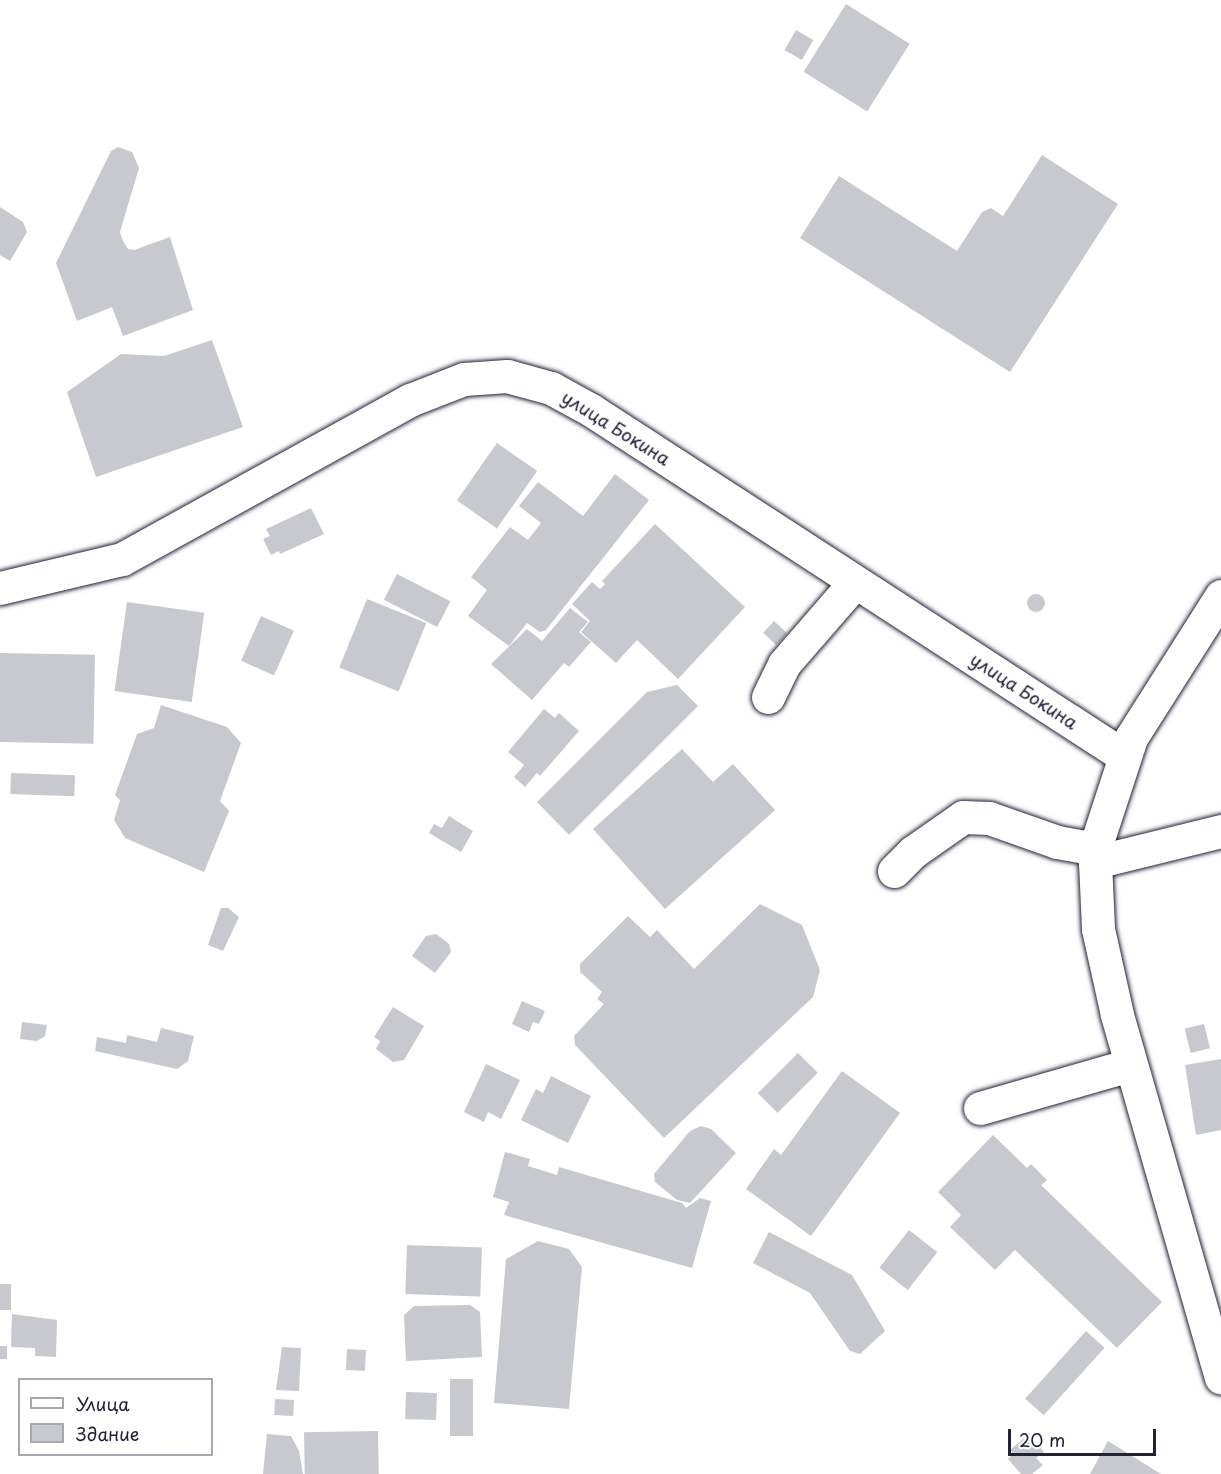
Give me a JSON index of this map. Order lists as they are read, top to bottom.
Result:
{
  "streets": {
    "street": ["улица Бокина"]
  },
  "legend": ["Улица", "Здание"],
  "scale_bar": "20 m"
}
